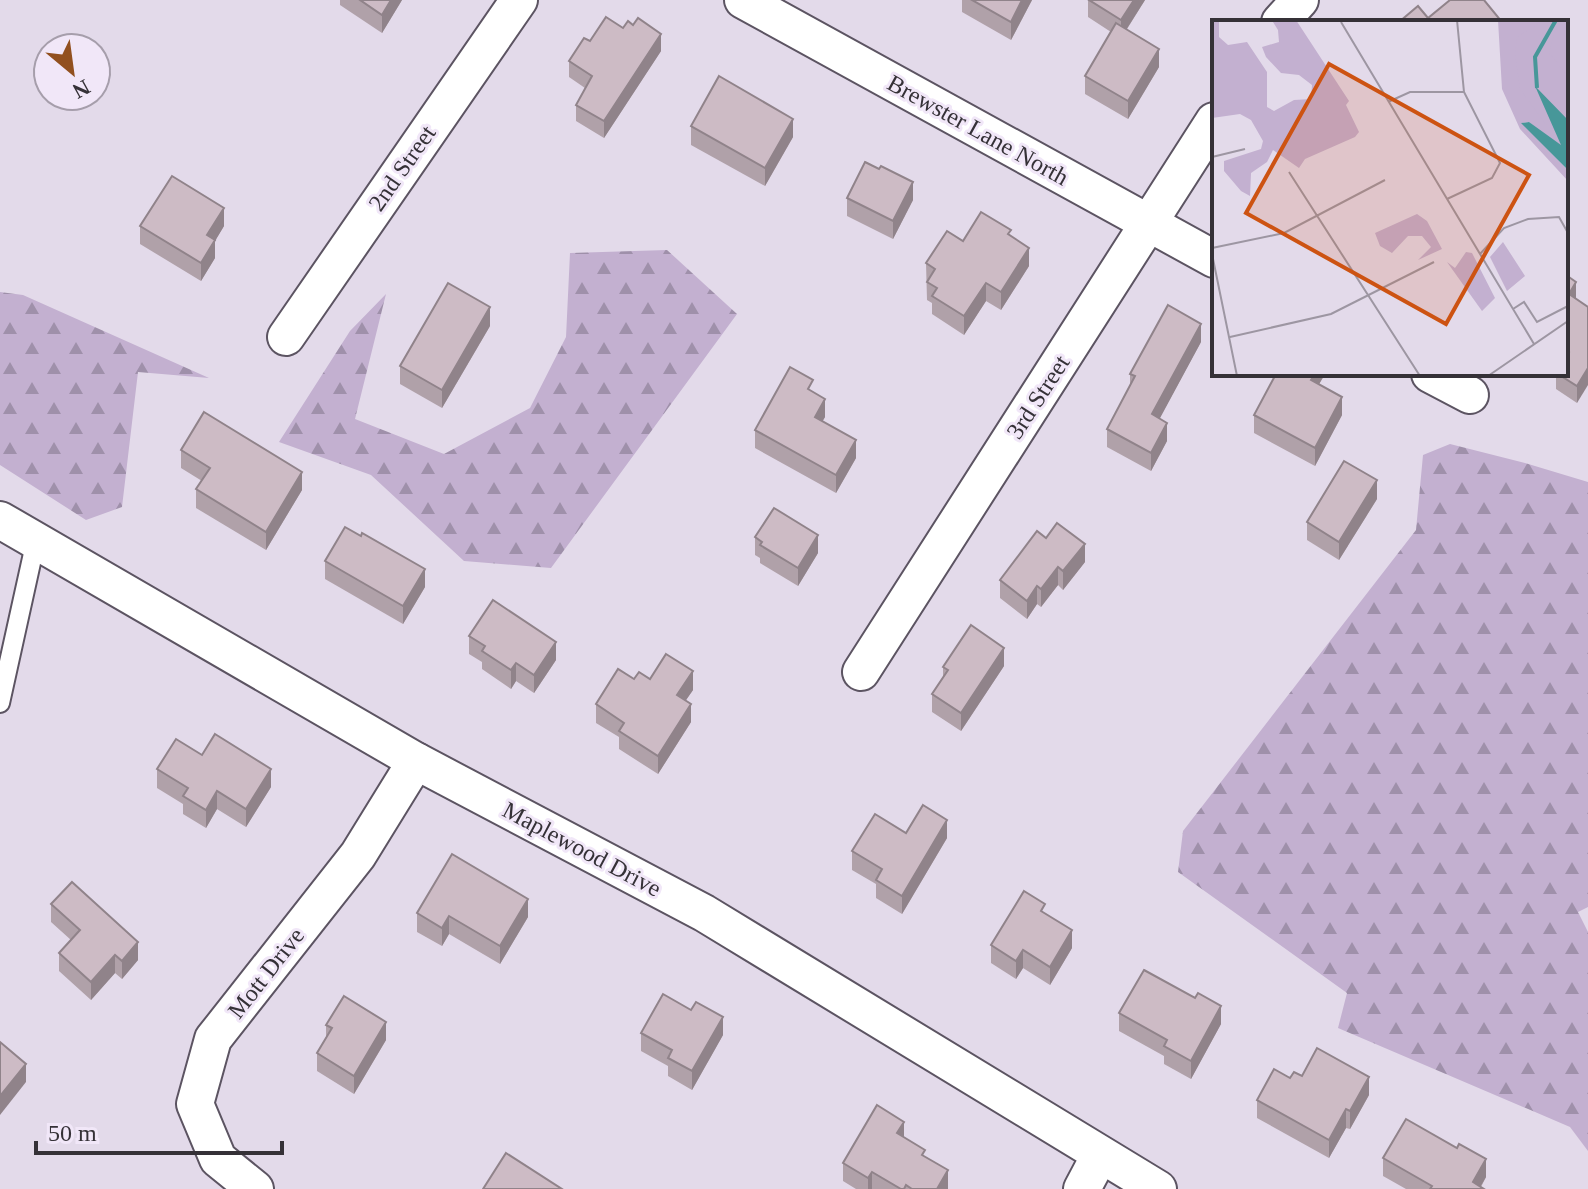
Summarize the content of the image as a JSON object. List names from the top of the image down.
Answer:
{
  "streets": {
    "street": [
      "Brewster Lane North",
      "2nd Street",
      "3rd Street",
      "Maplewood Drive",
      "Mott Drive"
    ]
  },
  "crossings": [
    ["Brewster Lane North", "3rd Street"],
    ["Maplewood Drive", "Mott Drive"]
  ],
  "scale_bar": "50 m",
  "north": "bottom right"
}
